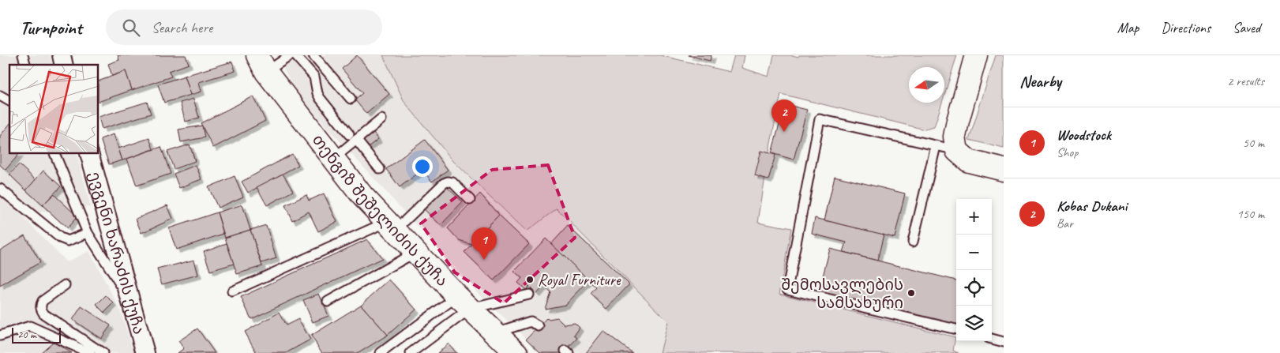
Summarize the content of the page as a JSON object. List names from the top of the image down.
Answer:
{
  "streets": {
    "main road": ["თენგიზ შეშელიძის ქუჩა"],
    "street": ["ევგენი ხარაძის ქუჩა"]
  },
  "places": ["Royal Furniture", "შემოსავლების სამსახური"],
  "scale_bar": "20 m",
  "north": "left",
  "page": {
    "header": "Turnpoint",
    "search": "Search here",
    "nav": ["Map", "Directions", "Saved"],
    "heading": ["Nearby", "2 results"],
    "pins": ["2", "1"],
    "list": [
      {
        "mark": "1",
        "name": "Woodstock",
        "note": "Shop",
        "value": "50 m"
      },
      {
        "mark": "2",
        "name": "Kobas Dukani",
        "note": "Bar",
        "value": "150 m"
      }
    ],
    "map_buttons": ["+", "−"],
    "scale": "20 m"
  }
}
